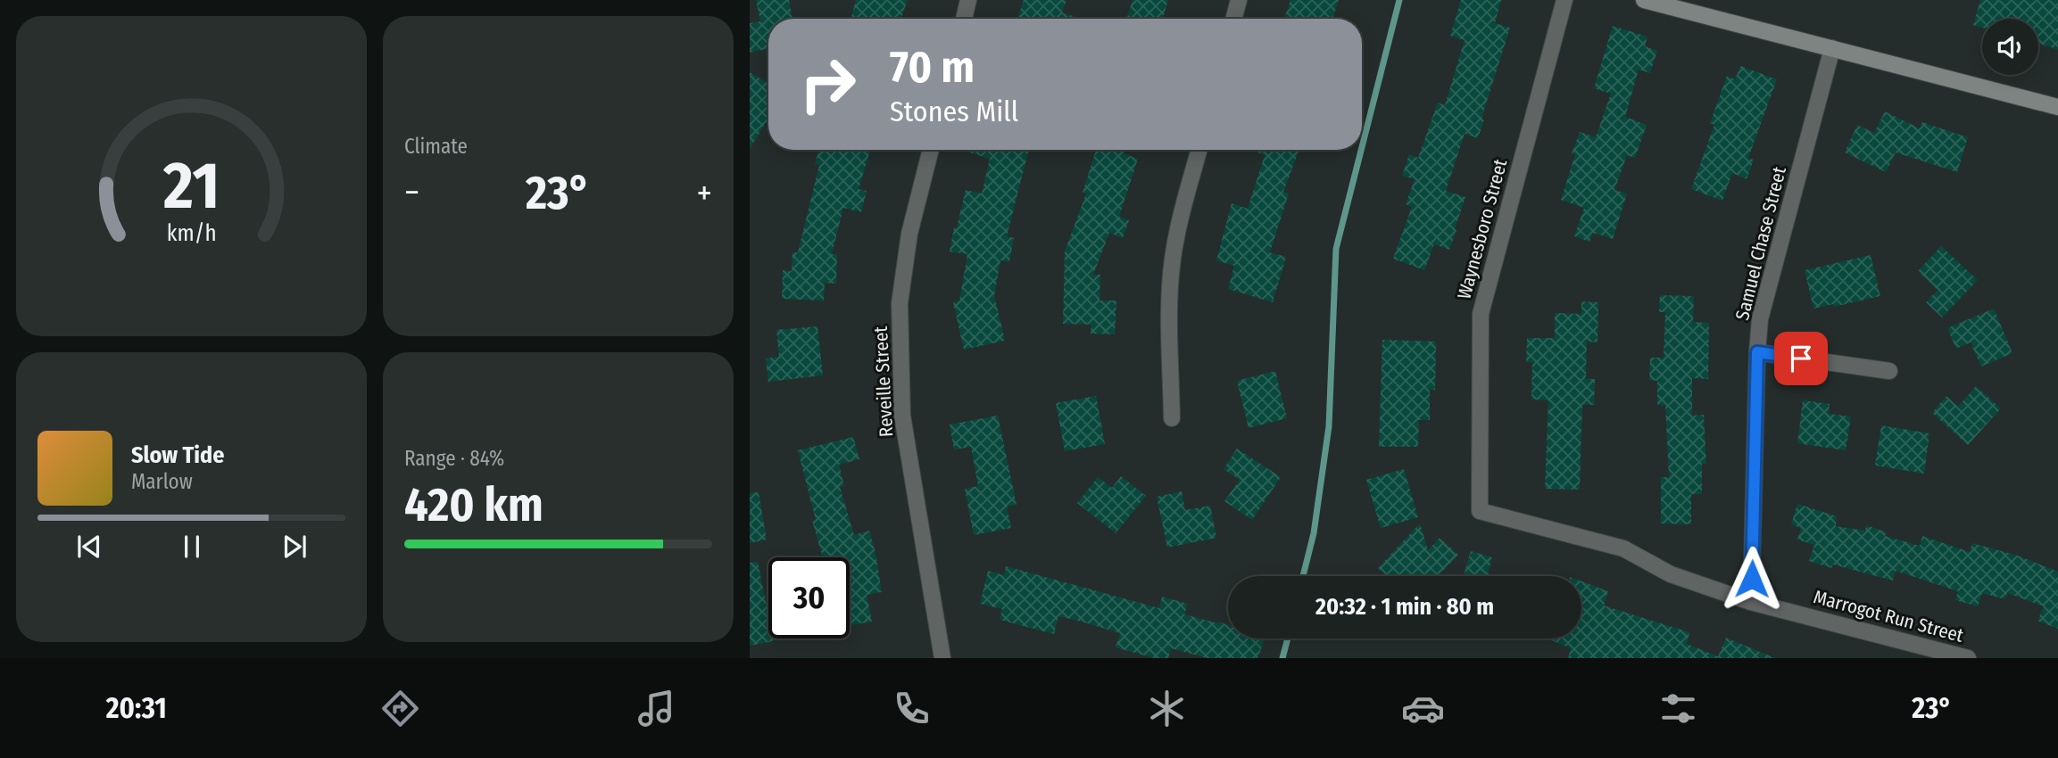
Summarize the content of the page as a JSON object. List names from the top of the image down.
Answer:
{
  "streets": {
    "street": [
      "Waynesboro Street",
      "Samuel Chase Street",
      "Reveille Street",
      "Marrogot Run Street"
    ]
  },
  "crossings": [
    ["Waynesboro Street", "Marrogot Run Street"],
    ["Samuel Chase Street", "Marrogot Run Street"]
  ],
  "page": {
    "tile": [
      "Climate",
      ["Range · 84%", "420 km"]
    ],
    "turn": ["70 m", "Stones Mill"],
    "heat": ["−", "23°", "+"],
    "song": ["Slow Tide", "Marlow"],
    "limit": "30",
    "trip": "20:32 · 1 min · 80 m",
    "tabs": ["20:31", "23°"],
    "gauge": ["21", "km/h"]
  }
}
